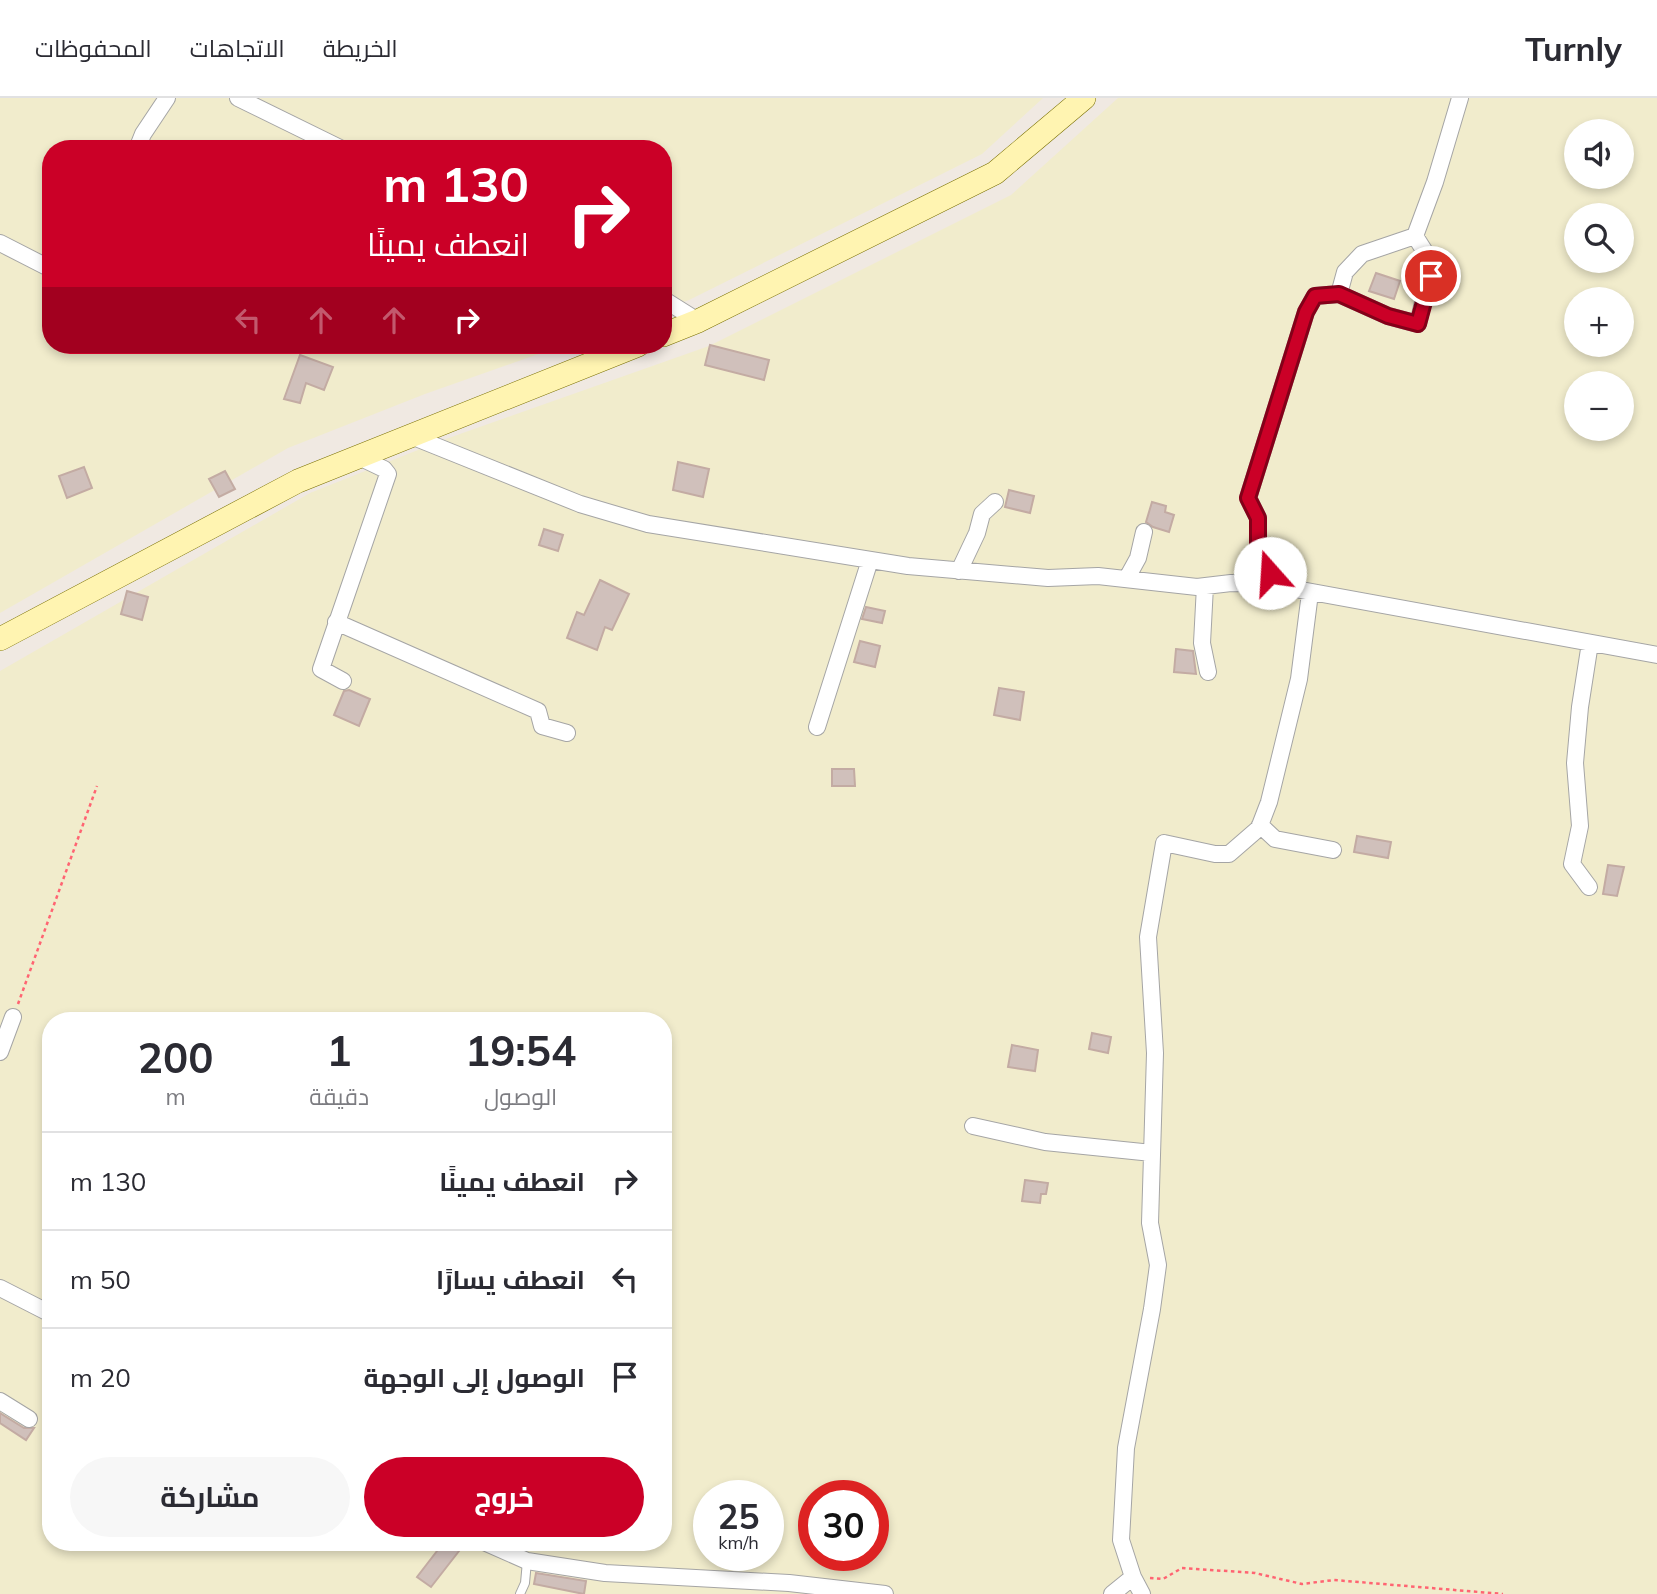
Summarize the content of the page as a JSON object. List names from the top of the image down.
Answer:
{
  "page": {
    "header": "Turnly",
    "nav": ["الخريطة", "الاتجاهات", "المحفوظات"],
    "map_buttons": ["+", "−"],
    "turn": ["130 m", "انعطف يمينًا"],
    "eta": [
      "19:54",
      "الوصول",
      "1",
      "دقيقة",
      "200",
      "m"
    ],
    "list": [
      {
        "name": "انعطف يمينًا",
        "value": "130 m"
      },
      {
        "name": "انعطف يسارًا",
        "value": "50 m"
      },
      {
        "name": "الوصول إلى الوجهة",
        "value": "20 m"
      }
    ],
    "buttons": ["خروج", "مشاركة"],
    "speed": "25 km/h",
    "limit": "30"
  }
}
